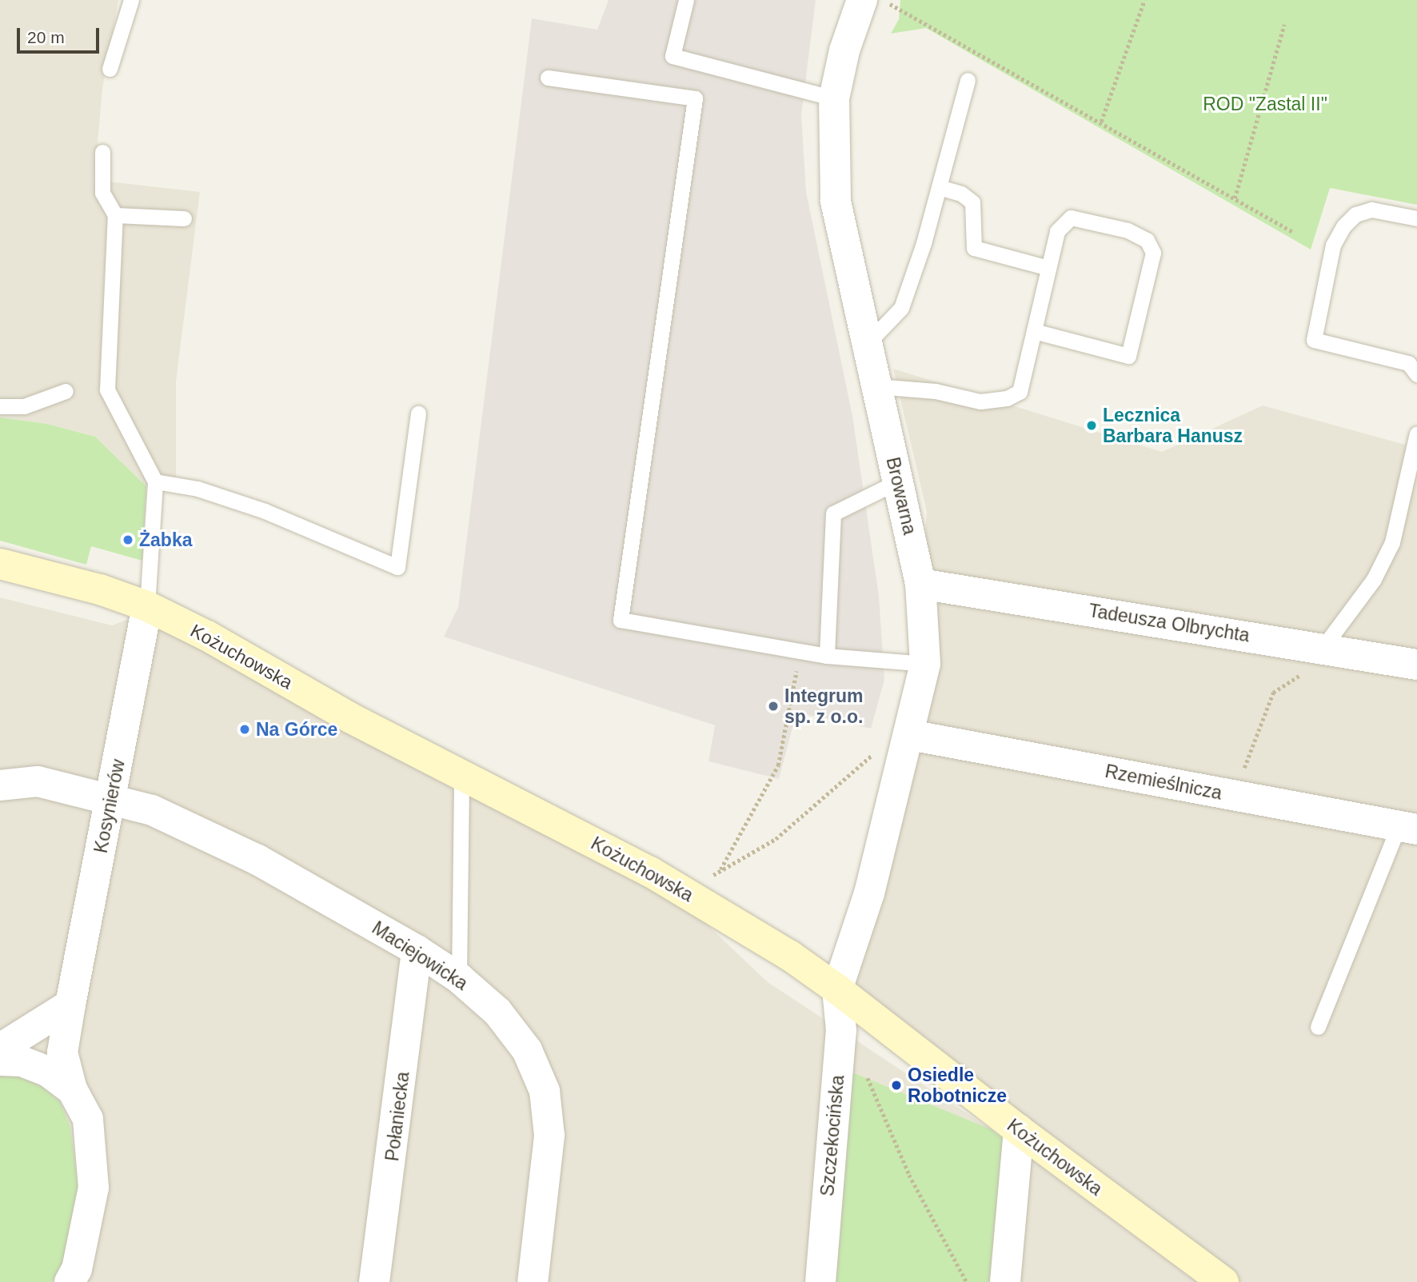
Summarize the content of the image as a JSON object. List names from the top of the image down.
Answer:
{
  "streets": {
    "main road": ["Kożuchowska"],
    "street": [
      "Browarna",
      "Tadeusza Olbrychta",
      "Rzemieślnicza",
      "Kosynierów",
      "Maciejowicka",
      "Połaniecka",
      "Szczekocińska"
    ]
  },
  "crossings": [
    ["Browarna", "Tadeusza Olbrychta"],
    ["Browarna", "Kożuchowska"],
    ["Browarna", "Rzemieślnicza"],
    ["Browarna", "Szczekocińska"],
    ["Kożuchowska", "Kosynierów"],
    ["Kożuchowska", "Szczekocińska"],
    ["Kosynierów", "Maciejowicka"],
    ["Maciejowicka", "Połaniecka"]
  ],
  "parks": ["ROD \"Zastal II\""],
  "places": [
    "Lecznica Barbara Hanusz",
    "Żabka",
    "Integrum sp. z o.o.",
    "Na Górce",
    "Osiedle Robotnicze"
  ],
  "scale_bar": "20 m"
}
